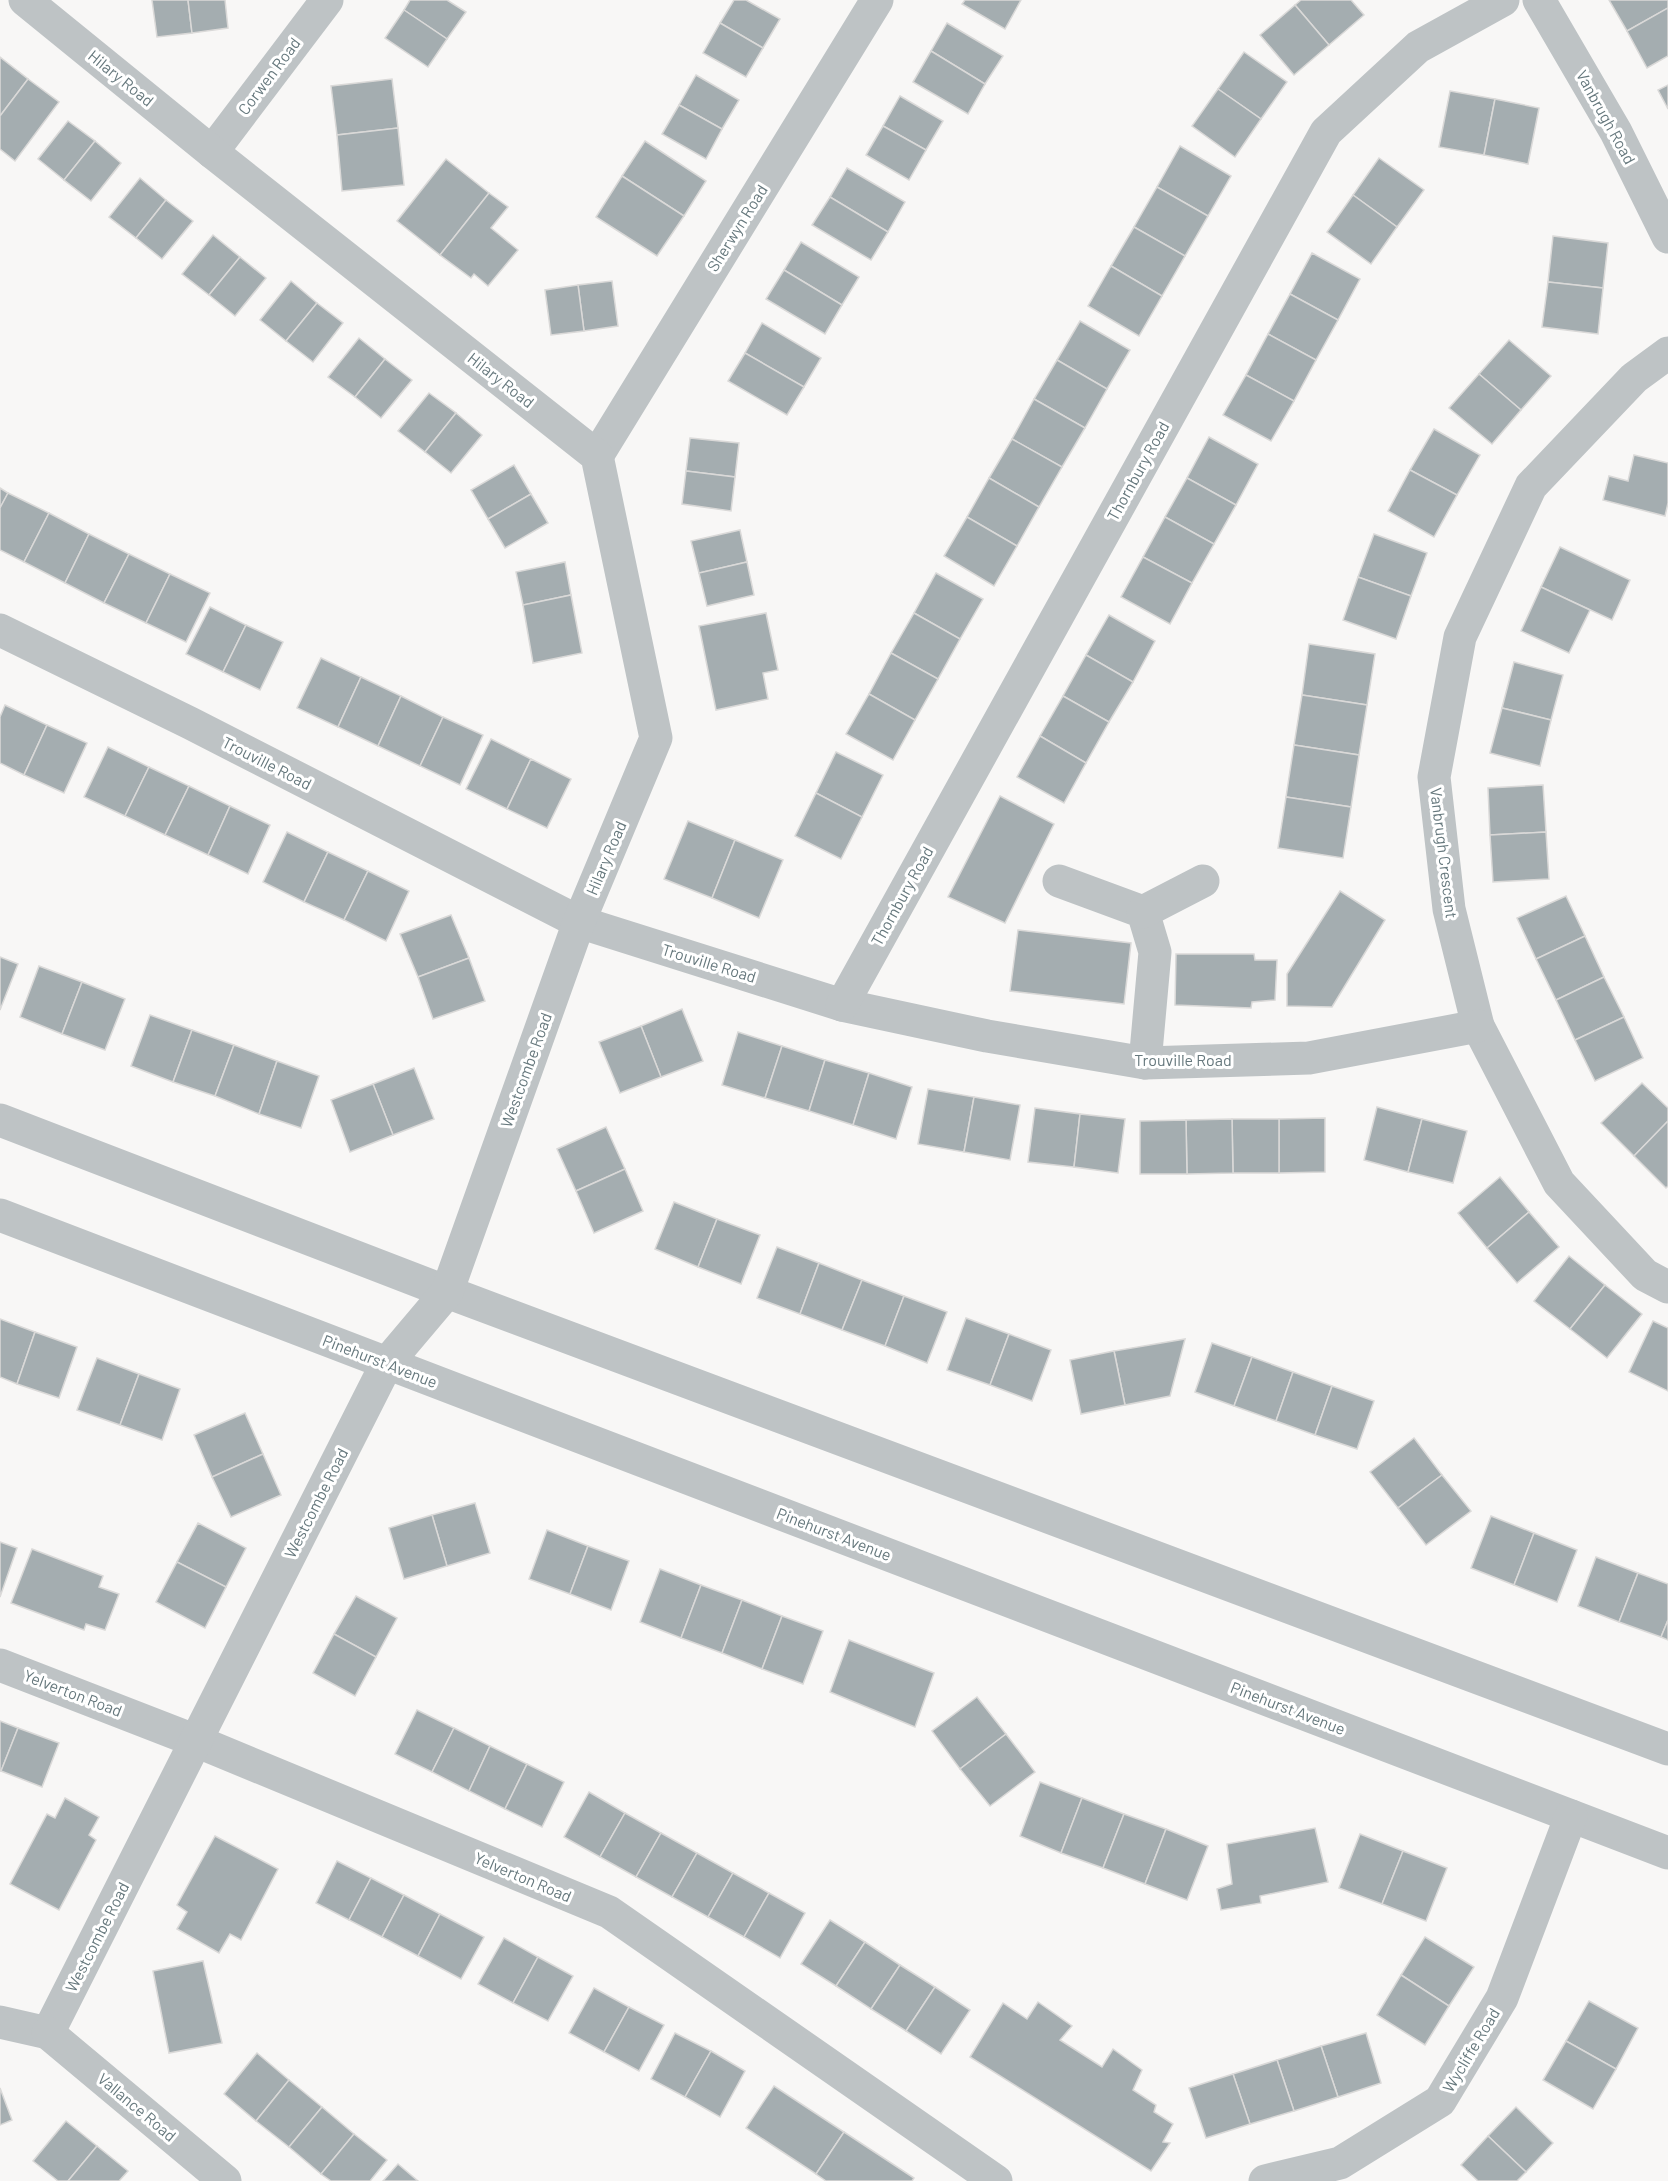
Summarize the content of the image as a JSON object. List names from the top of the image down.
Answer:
{
  "streets": {
    "street": [
      "Corwen Road",
      "Hilary Road",
      "Vanbrugh Road",
      "Sherwyn Road",
      "Thornbury Road",
      "Trouville Road",
      "Vanbrugh Crescent",
      "Westcombe Road",
      "Pinehurst Avenue",
      "Yelverton Road",
      "Wycliffe Road",
      "Vallance Road"
    ]
  },
  "crossings": [
    ["Corwen Road", "Hilary Road"],
    ["Hilary Road", "Sherwyn Road"],
    ["Hilary Road", "Trouville Road"],
    ["Hilary Road", "Westcombe Road"],
    ["Thornbury Road", "Trouville Road"],
    ["Trouville Road", "Vanbrugh Crescent"],
    ["Trouville Road", "Westcombe Road"],
    ["Westcombe Road", "Pinehurst Avenue"],
    ["Westcombe Road", "Yelverton Road"],
    ["Westcombe Road", "Vallance Road"],
    ["Pinehurst Avenue", "Wycliffe Road"]
  ]
}
